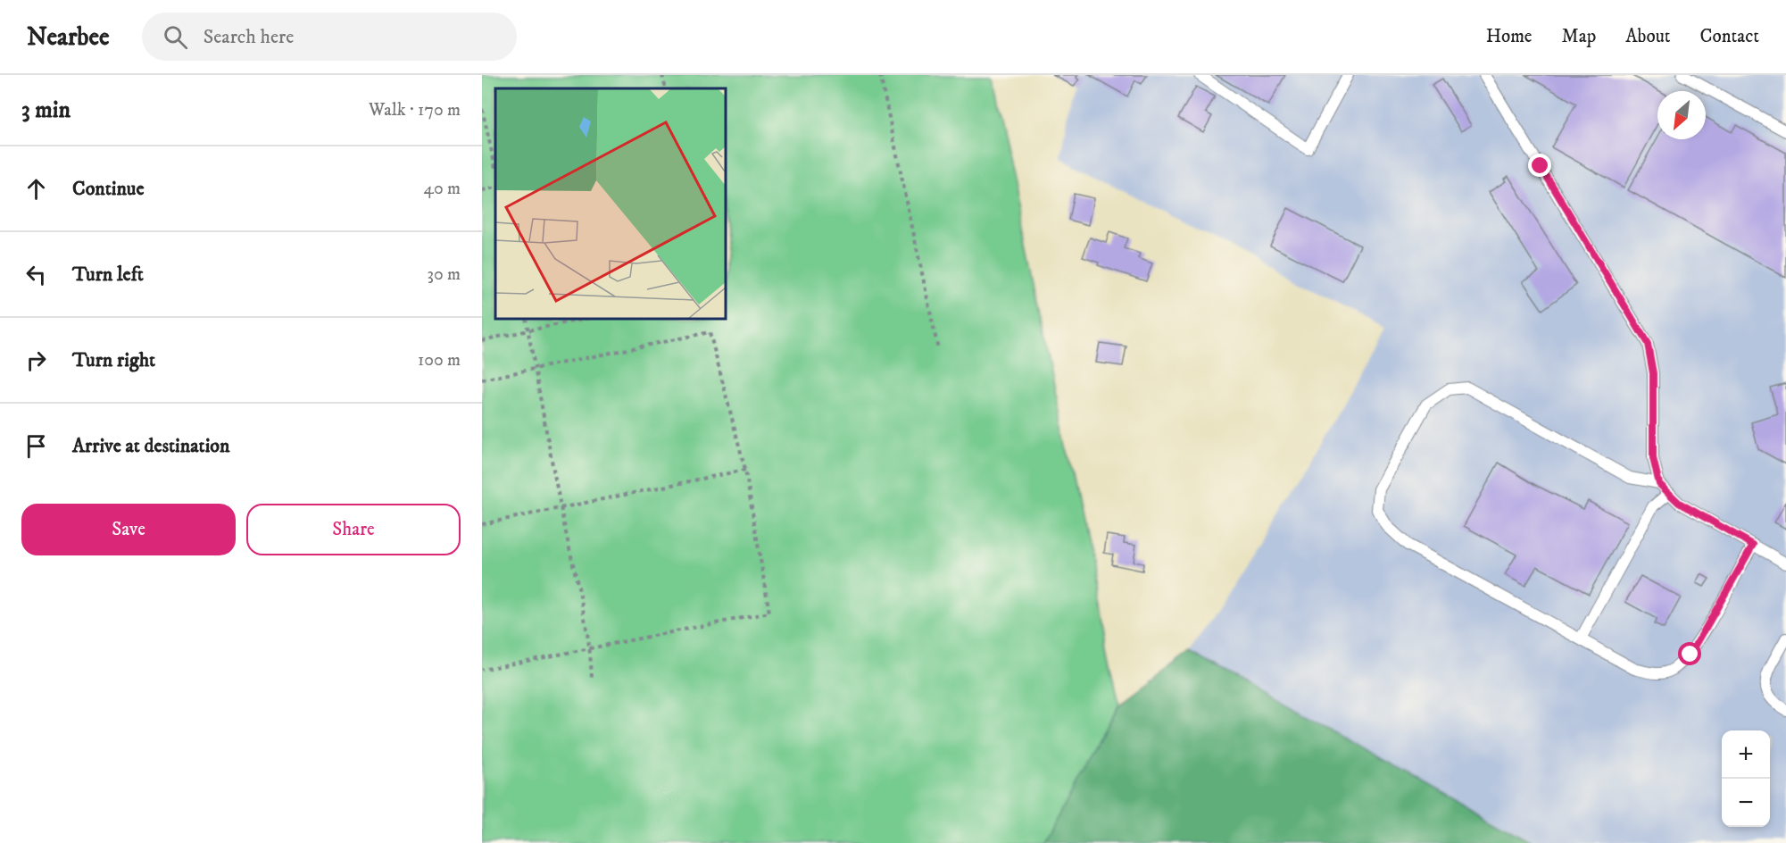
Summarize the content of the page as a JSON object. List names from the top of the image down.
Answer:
{
  "north": "bottom left",
  "page": {
    "header": "Nearbee",
    "search": "Search here",
    "nav": [
      "Home",
      "Map",
      "About",
      "Contact"
    ],
    "heading": ["3 min", "Walk · 170 m"],
    "list": [
      ["Continue", "40 m"],
      ["Turn left", "30 m"],
      ["Turn right", "100 m"],
      "Arrive at destination"
    ],
    "buttons": ["Save", "Share"],
    "map_buttons": ["+", "−"]
  }
}
